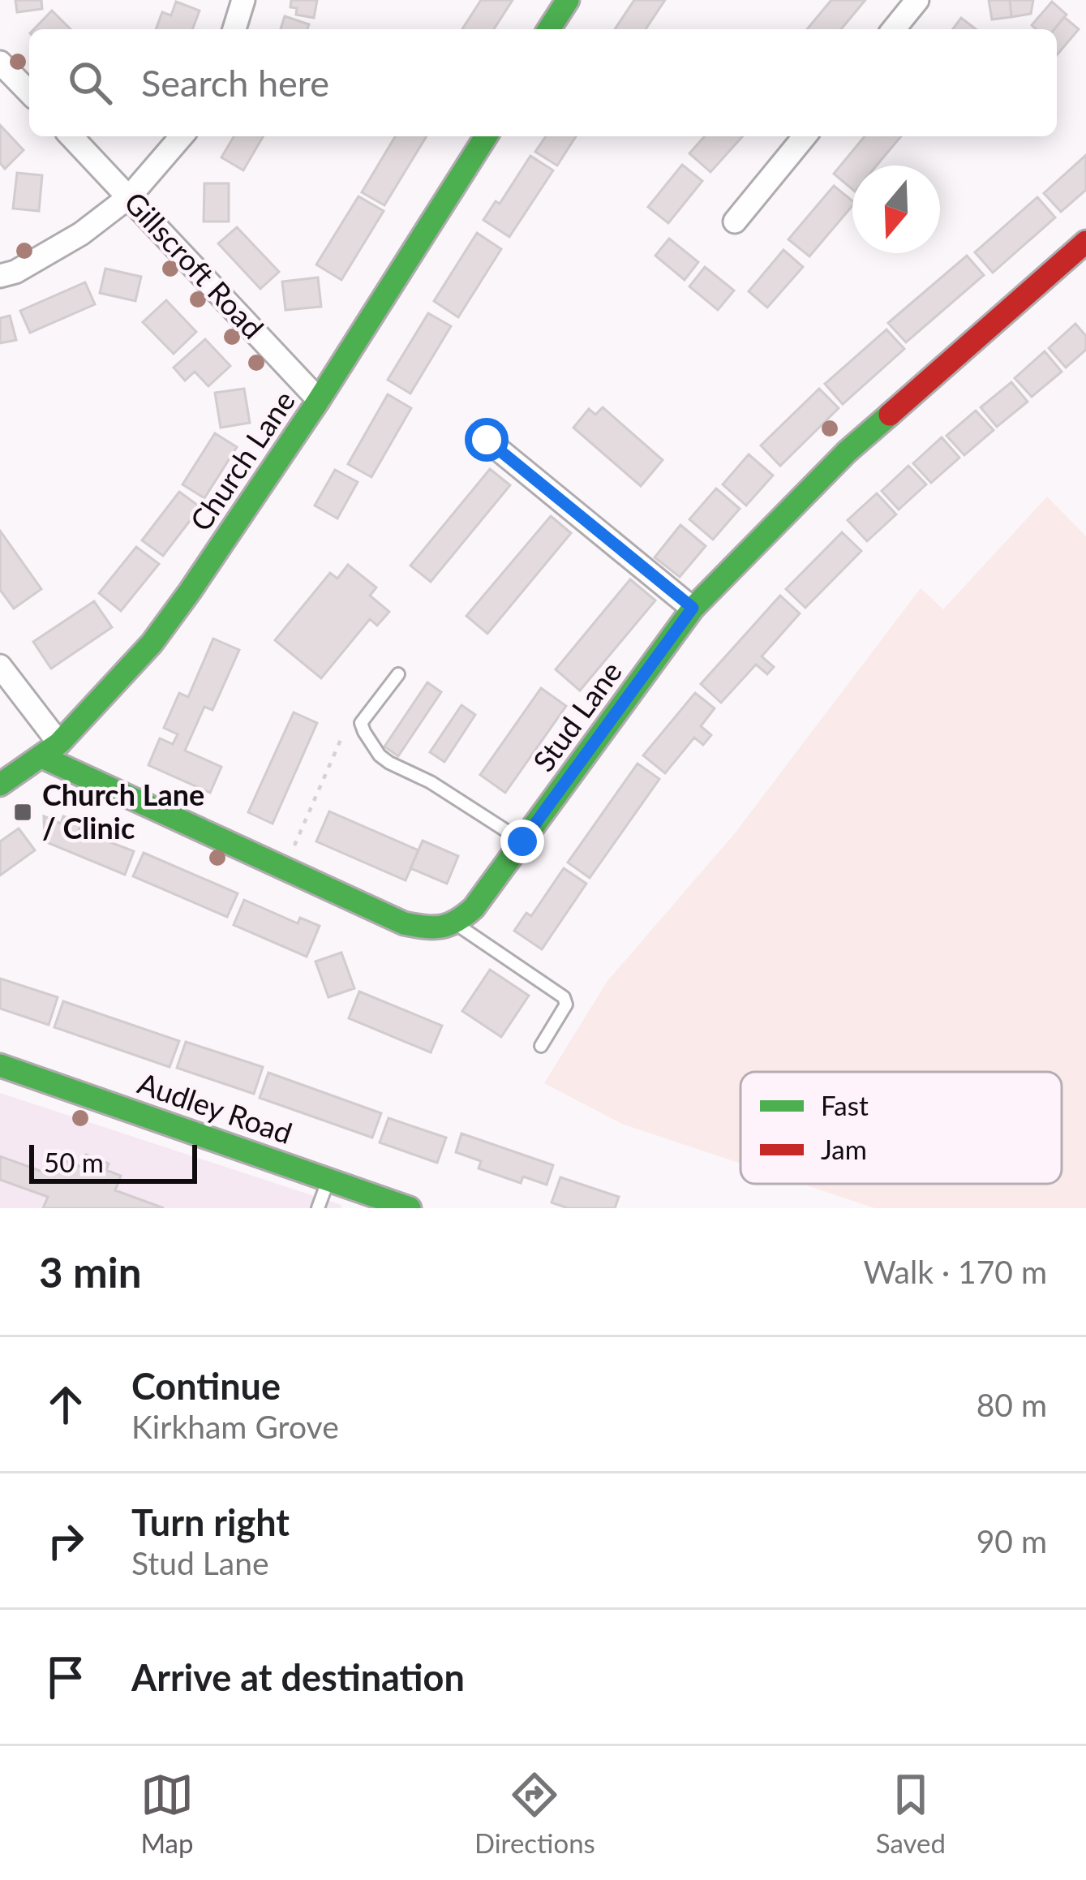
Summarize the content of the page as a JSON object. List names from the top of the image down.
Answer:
{
  "streets": {
    "street": [
      "Gillscroft Road",
      "Church Lane",
      "Stud Lane",
      "Audley Road"
    ]
  },
  "crossings": [
    ["Gillscroft Road", "Church Lane"]
  ],
  "places": {
    "transit": ["Church Lane / Clinic"]
  },
  "legend": ["Fast", "Jam"],
  "scale_bar": "50 m",
  "north": "bottom",
  "page": {
    "search": "Search here",
    "scale": "50 m",
    "heading": ["3 min", "Walk · 170 m"],
    "list": [
      ["Continue", "Kirkham Grove", "80 m"],
      ["Turn right", "Stud Lane", "90 m"],
      "Arrive at destination"
    ],
    "nav": ["Map", "Directions", "Saved"]
  }
}
